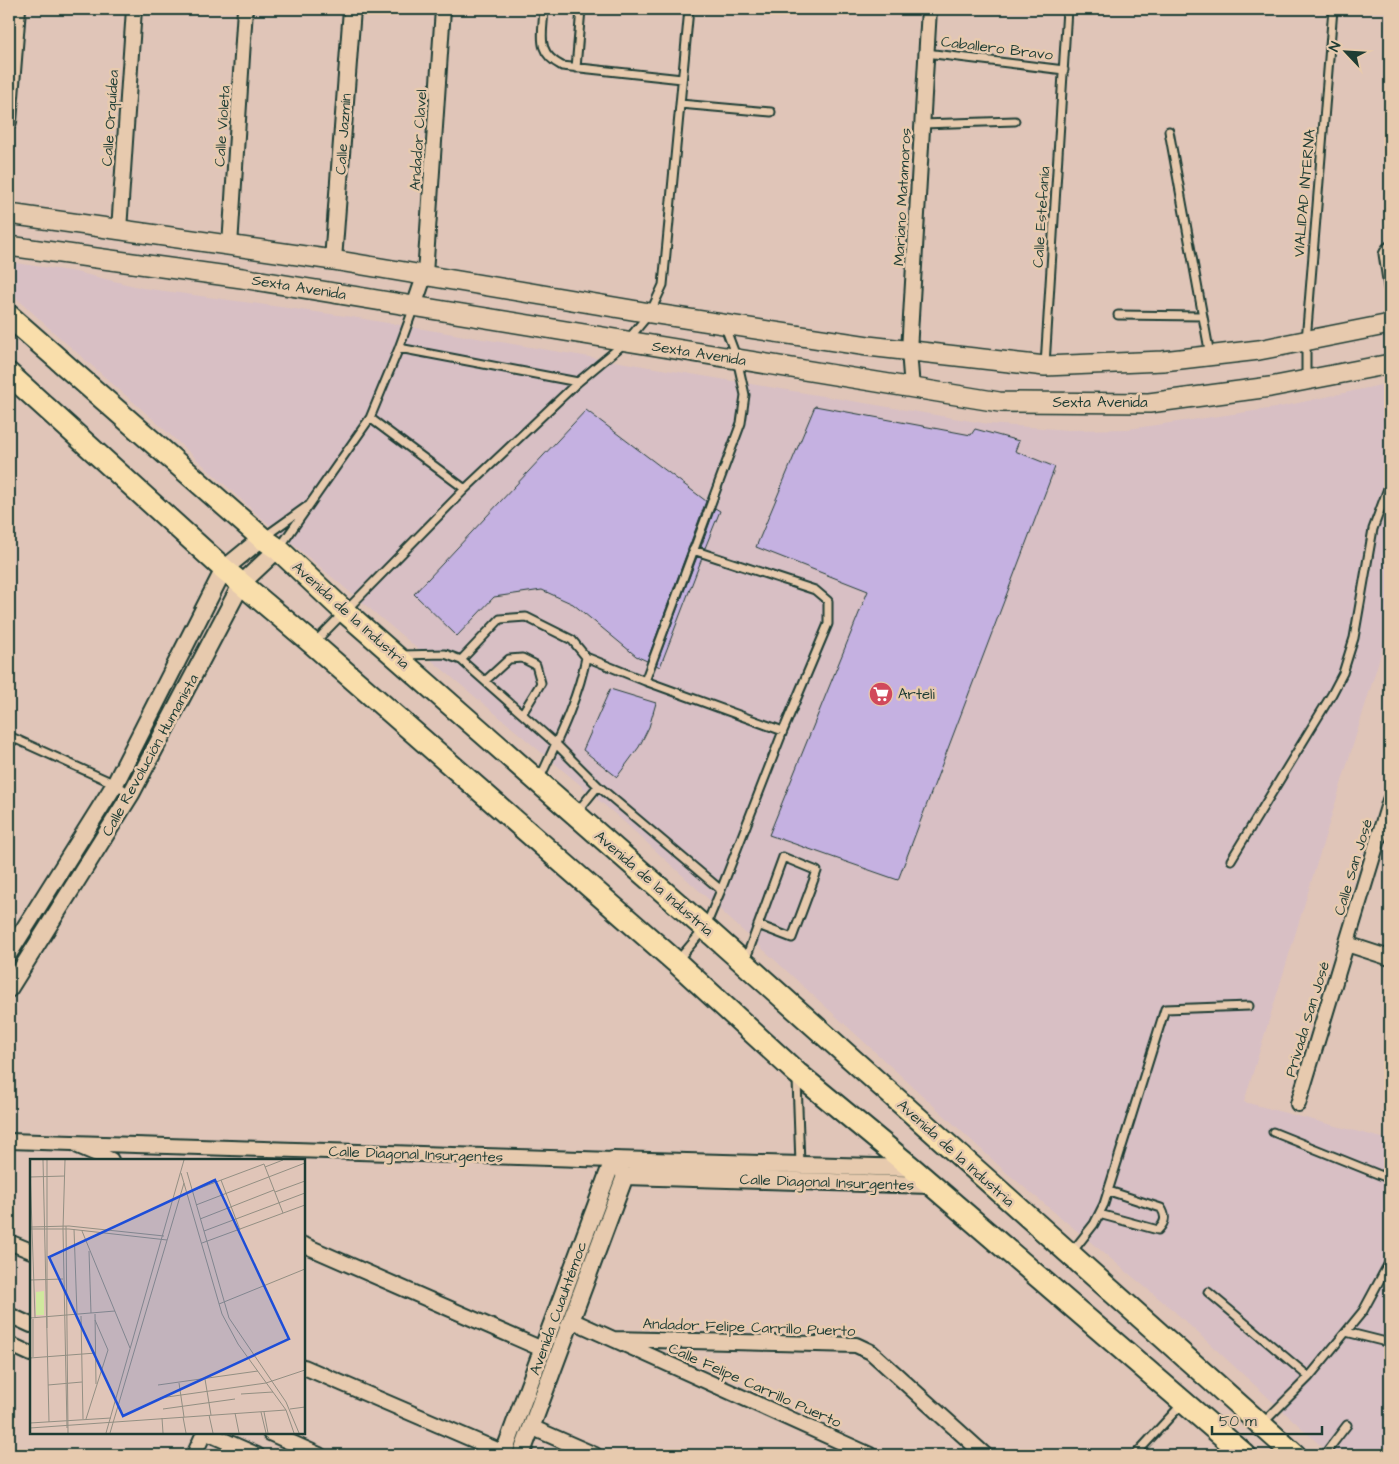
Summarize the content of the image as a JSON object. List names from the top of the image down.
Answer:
{
  "streets": {
    "main road": ["Sexta Avenida", "Avenida de la Industria"],
    "street": [
      "Calle Orquídea",
      "Calle Violeta",
      "Calle Jazmín",
      "Andador Clavel",
      "Mariano Matamoros",
      "Calle Revolución Humanista",
      "Calle San José",
      "Privada San José",
      "Calle Diagonal Insurgentes",
      "Avenida Cuauhtémoc",
      "Andador Felipe Carrillo Puerto",
      "Calle Felipe Carrillo Puerto"
    ],
    "lane": ["Caballero Bravo", "VIALIDAD INTERNA", "Calle Estefanía"]
  },
  "crossings": [
    ["Caballero Bravo", "Mariano Matamoros"],
    ["Caballero Bravo", "Calle Estefanía"],
    ["Calle Orquídea", "Sexta Avenida"],
    ["Calle Violeta", "Sexta Avenida"],
    ["Calle Jazmín", "Sexta Avenida"],
    ["Andador Clavel", "Sexta Avenida"],
    ["VIALIDAD INTERNA", "Sexta Avenida"],
    ["Mariano Matamoros", "Sexta Avenida"],
    ["Calle Estefanía", "Sexta Avenida"],
    ["Avenida de la Industria", "Calle Revolución Humanista"],
    ["Calle San José", "Privada San José"],
    ["Calle Diagonal Insurgentes", "Avenida Cuauhtémoc"],
    ["Avenida Cuauhtémoc", "Calle Felipe Carrillo Puerto"],
    ["Andador Felipe Carrillo Puerto", "Calle Felipe Carrillo Puerto"]
  ],
  "places": {
    "supermarket": ["Arteli"]
  },
  "scale_bar": "50 m",
  "north": "top left"
}
